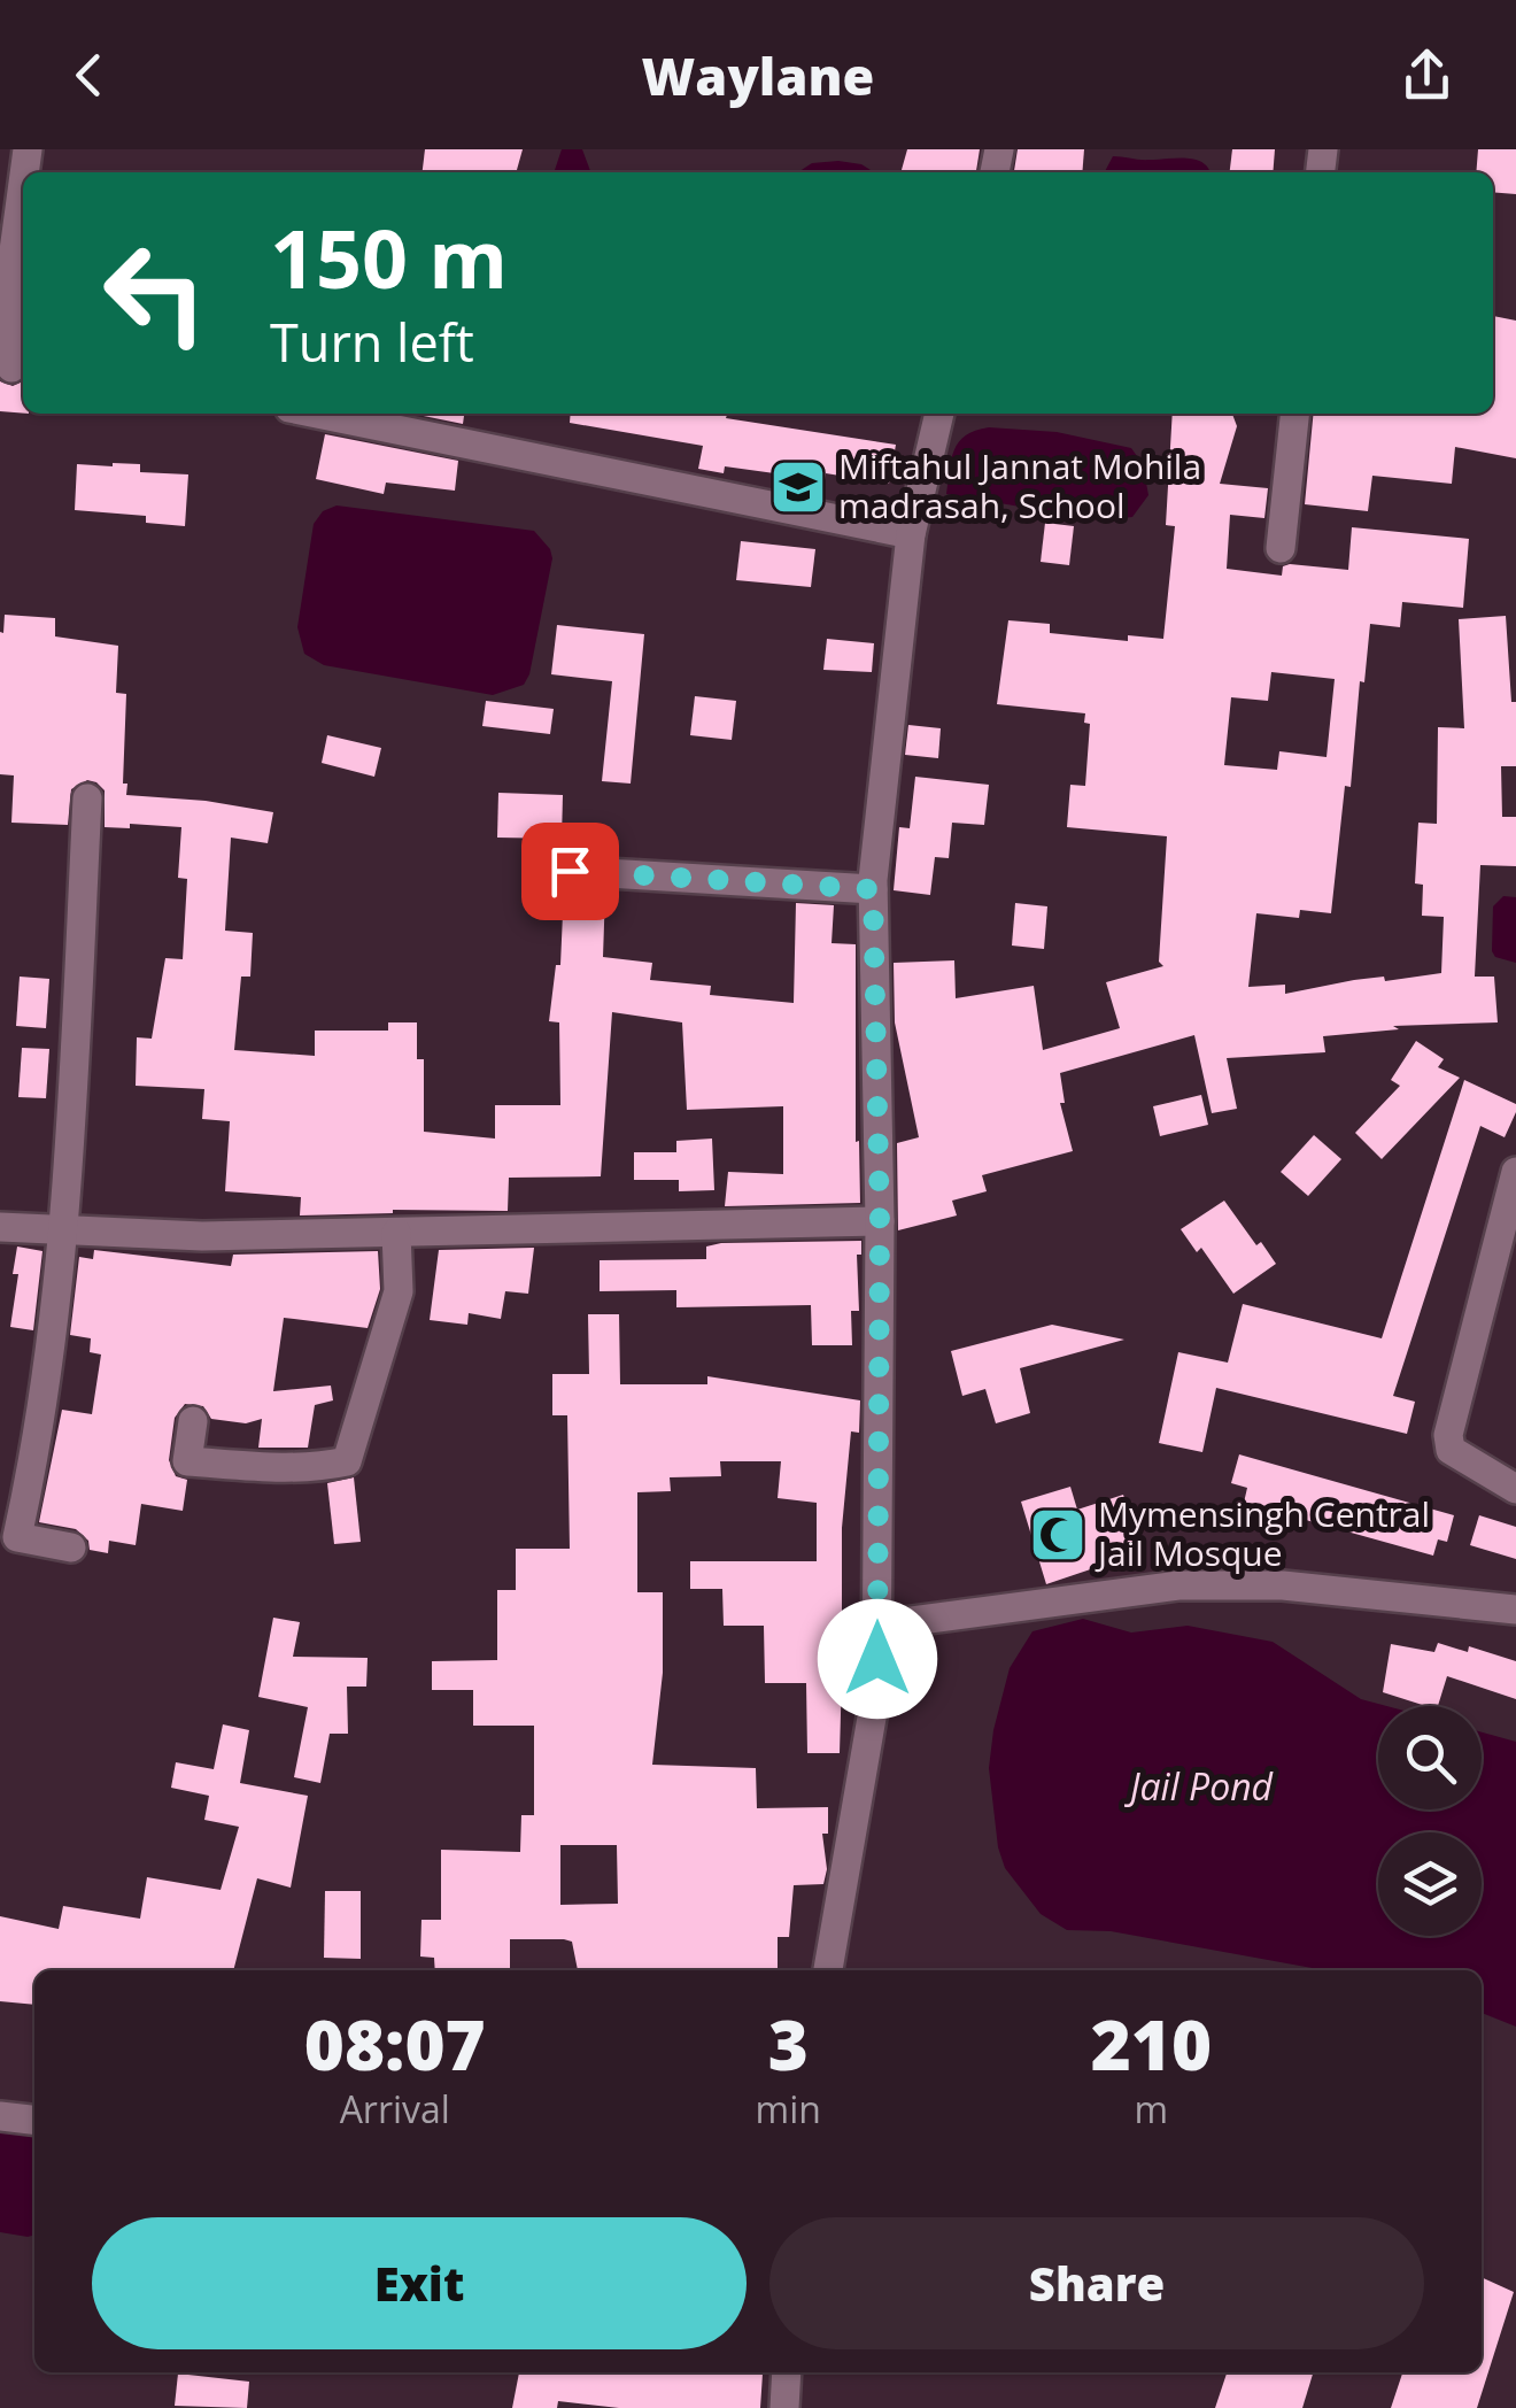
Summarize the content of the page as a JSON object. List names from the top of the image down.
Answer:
{
  "water": ["Jail Pond"],
  "places": {
    "school or university": ["Miftahul Jannat Mohila madrasah, School"],
    "mosque": ["Mymensingh Central Jail Mosque"]
  },
  "page": {
    "header": "Waylane",
    "turn": ["150 m", "Turn left"],
    "eta": [
      "08:07",
      "Arrival",
      "3",
      "min",
      "210",
      "m"
    ],
    "buttons": ["Exit", "Share"]
  }
}
